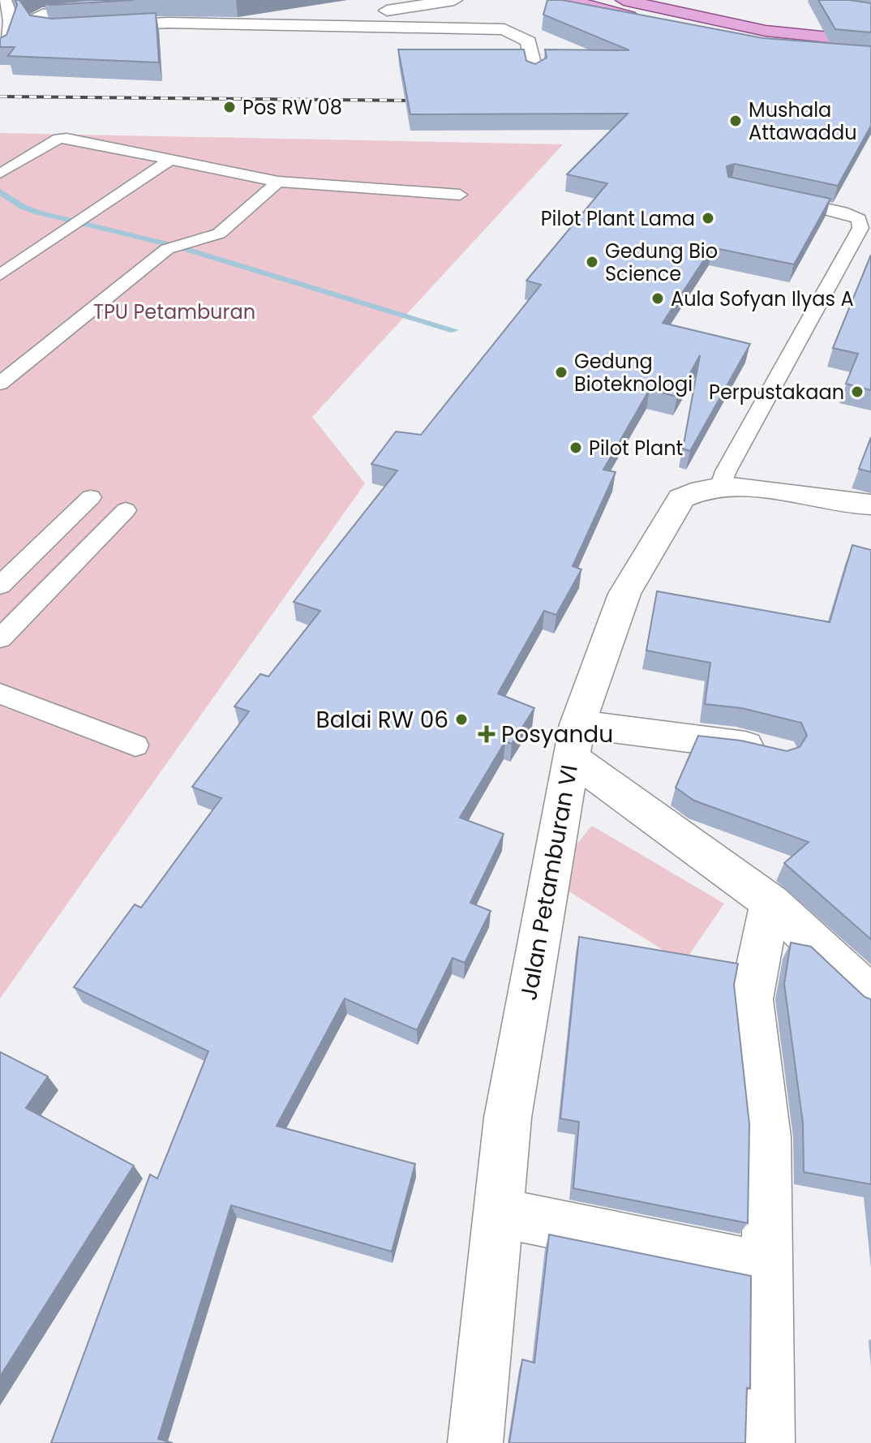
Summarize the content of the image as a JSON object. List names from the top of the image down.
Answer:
{
  "streets": {
    "street": ["Jalan Petamburan VI"]
  },
  "parks": ["TPU Petamburan"],
  "places": {
    "other": [
      "Pos RW 08",
      "Mushala Attawaddu",
      "Pilot Plant Lama",
      "Gedung Bio Science",
      "Aula Sofyan Ilyas A",
      "Gedung Bioteknologi",
      "Perpustakaan",
      "Pilot Plant",
      "Balai RW 06"
    ],
    "health": ["Posyandu"]
  }
}
